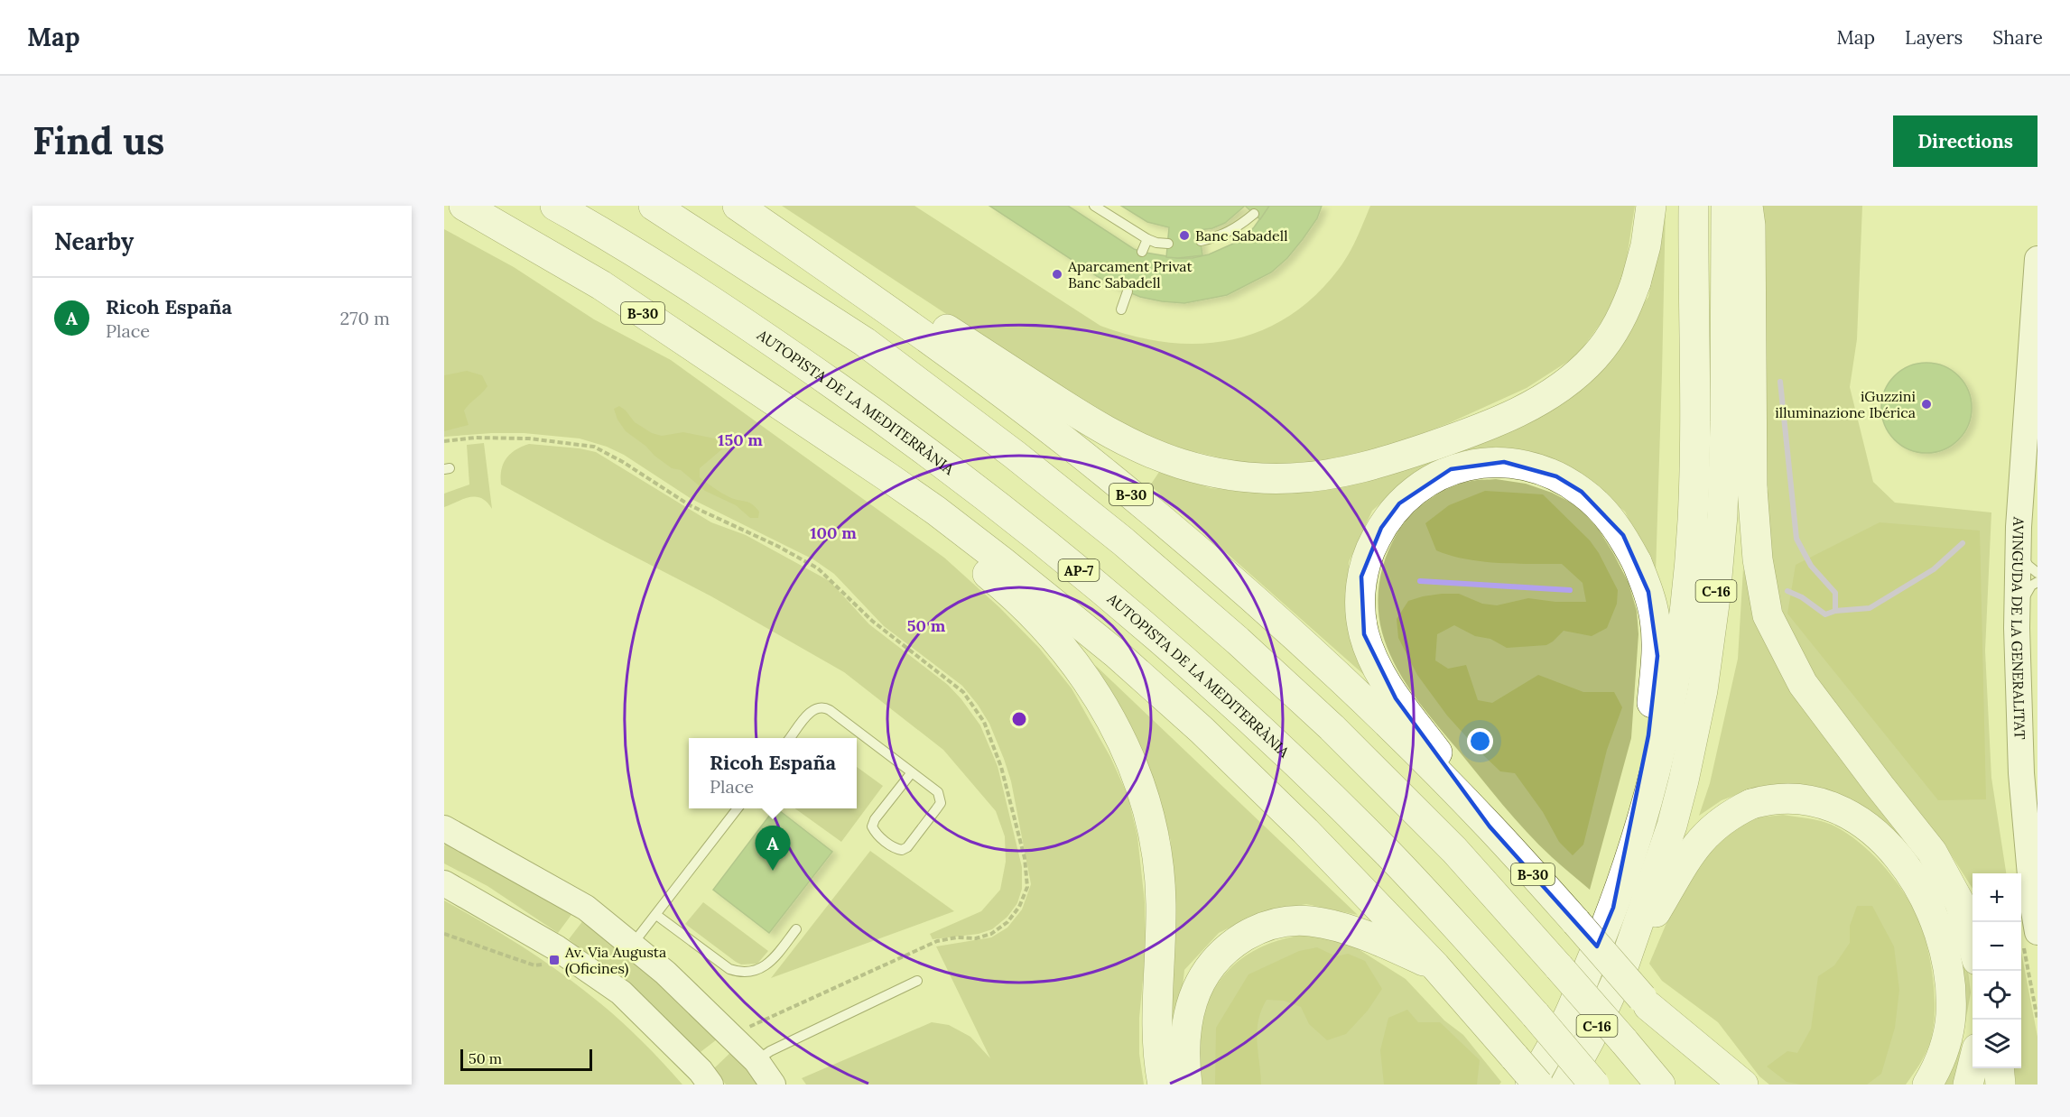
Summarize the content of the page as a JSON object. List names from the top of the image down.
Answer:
{
  "streets": {
    "highway": [
      "B-30",
      "AUTOPISTA DE LA MEDITERRÀNIA",
      "AP-7",
      "C-16"
    ],
    "street": ["AVINGUDA DE LA GENERALITAT"]
  },
  "places": {
    "other": ["Banc Sabadell", "Aparcament Privat Banc Sabadell", "iGuzzini illuminazione Ibérica"],
    "transit": ["Av. Via Augusta (Oficines)"]
  },
  "scale_bar": "50 m",
  "page": {
    "header": "Map",
    "nav": ["Map", "Layers", "Share"],
    "buttons": "Directions",
    "title": "Find us",
    "heading": "Nearby",
    "list": [
      {
        "mark": "A",
        "name": "Ricoh España",
        "note": "Place",
        "value": "270 m"
      }
    ],
    "popup": ["Ricoh España", "Place"],
    "pins": "A",
    "map_buttons": ["+", "−"],
    "scale": "50 m"
  },
  "rings": ["150 m", "100 m", "50 m"]
}
